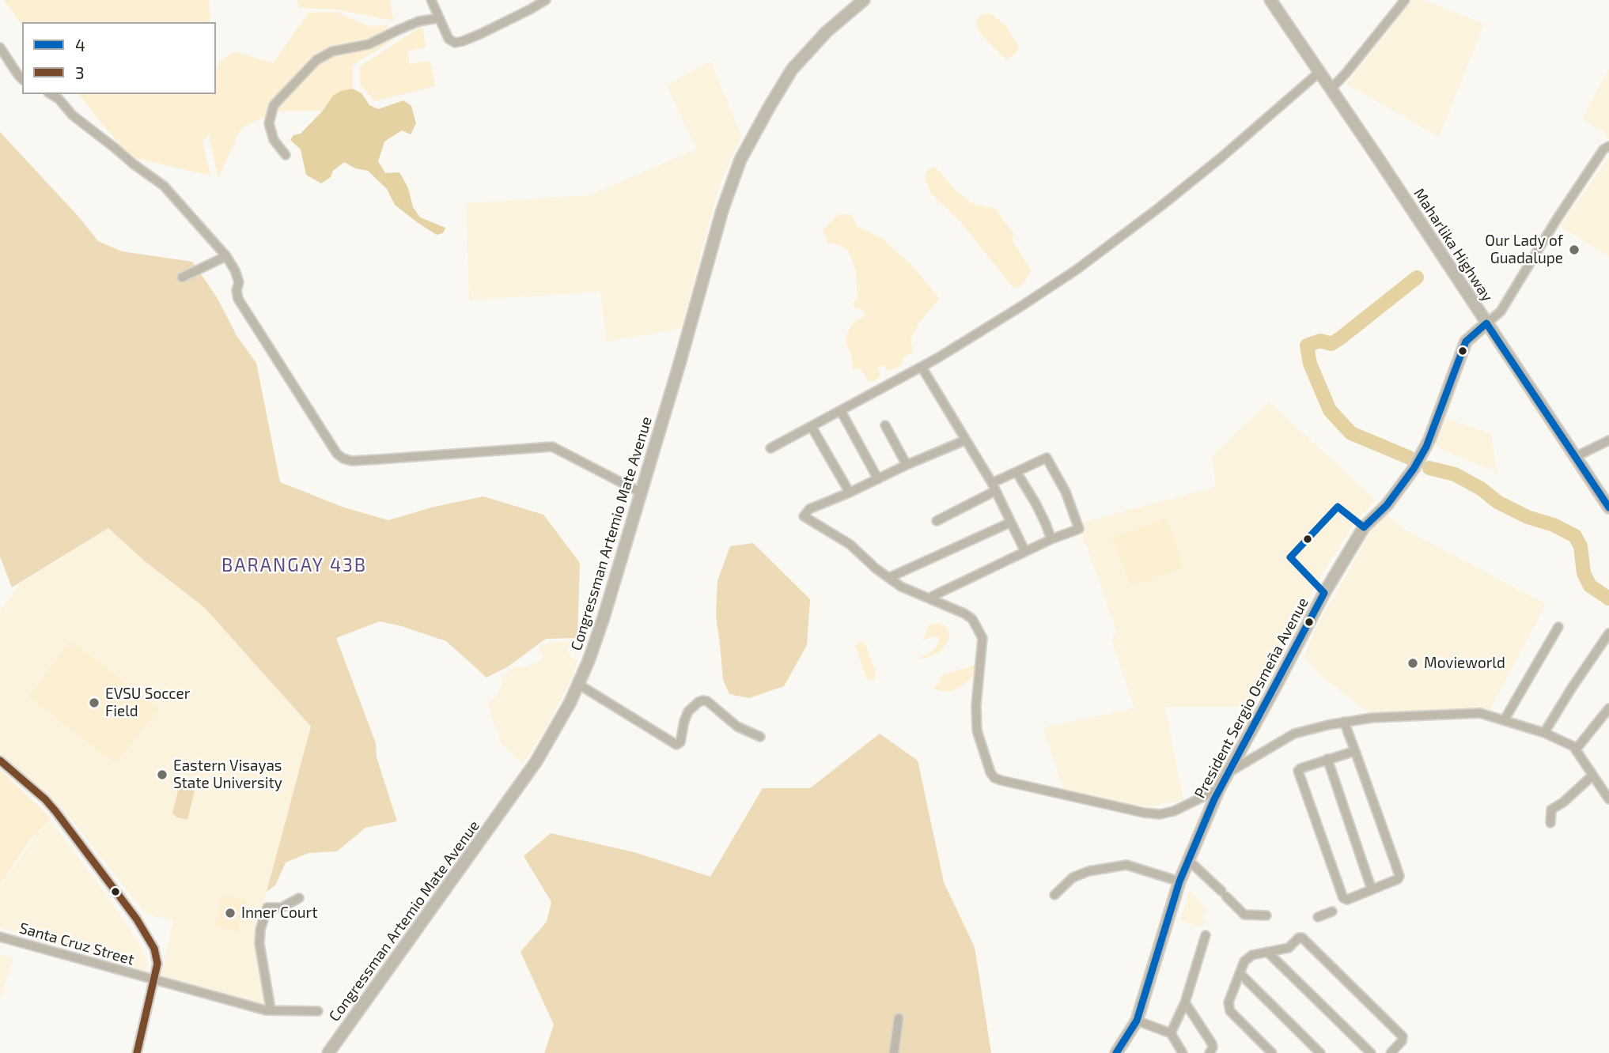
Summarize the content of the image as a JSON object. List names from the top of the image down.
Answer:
{
  "streets": {
    "main road": ["Maharlika Highway", "Congressman Artemio Mate Avenue", "President Sergio Osmeña Avenue"],
    "street": ["Santa Cruz Street"]
  },
  "crossings": [
    ["Maharlika Highway", "President Sergio Osmeña Avenue"]
  ],
  "districts": ["BARANGAY 43B"],
  "places": [
    "Our Lady of Guadalupe",
    "Movieworld",
    "EVSU Soccer Field",
    "Eastern Visayas State University",
    "Inner Court"
  ],
  "lines": ["transit line 4", "transit line 3"],
  "legend": ["4", "3"]
}
